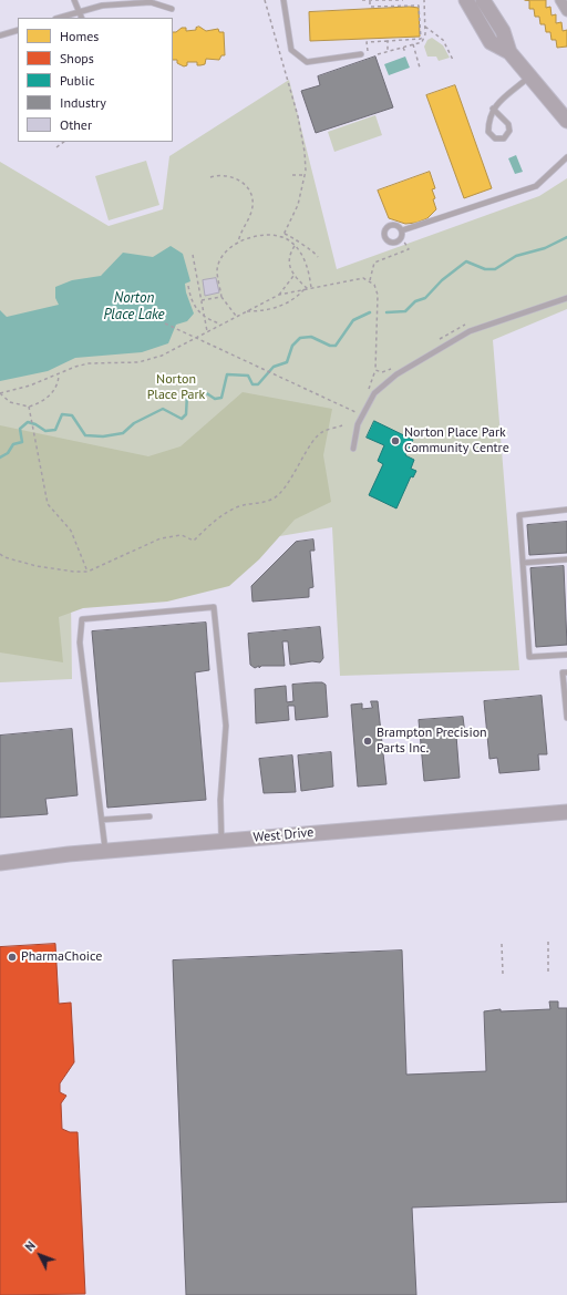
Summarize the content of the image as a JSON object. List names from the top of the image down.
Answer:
{
  "streets": {
    "street": ["West Drive"]
  },
  "water": ["Norton Place Lake"],
  "parks": ["Norton Place Park"],
  "places": ["Norton Place Park Community Centre", "Brampton Precision Parts Inc.", "PharmaChoice"],
  "legend": [
    "Homes",
    "Shops",
    "Public",
    "Industry",
    "Other"
  ],
  "north": "top left"
}
